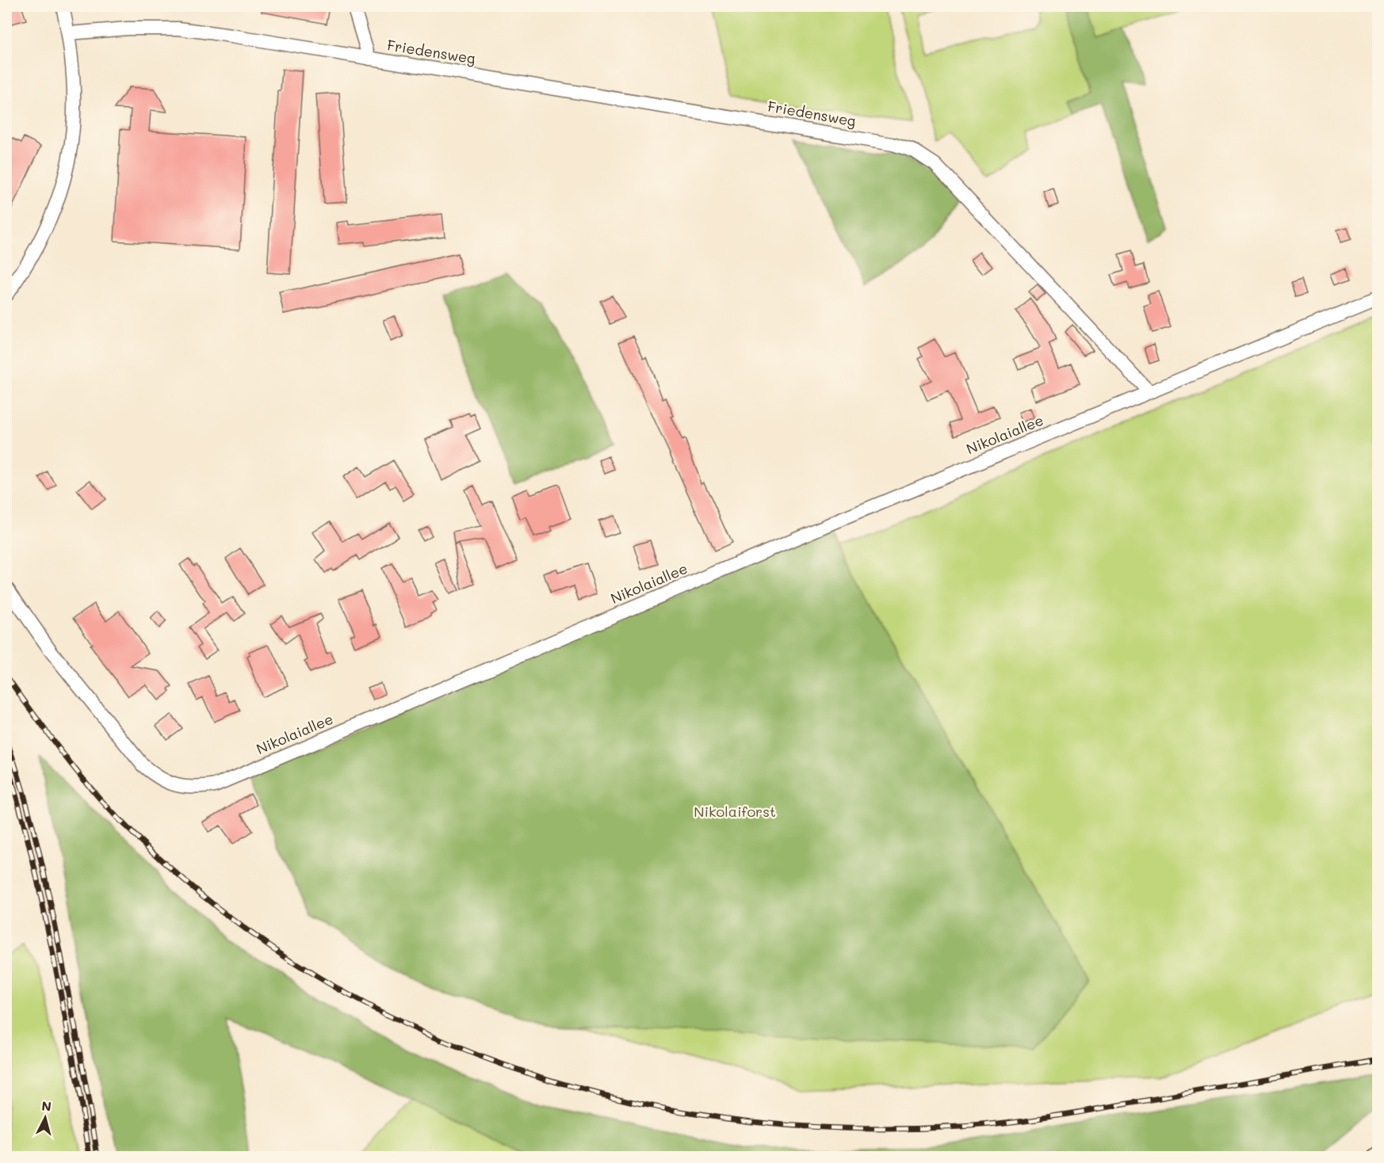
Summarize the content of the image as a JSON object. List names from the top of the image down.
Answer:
{
  "streets": {
    "street": ["Friedensweg", "Nikolaiallee"]
  },
  "crossings": [
    ["Friedensweg", "Nikolaiallee"]
  ],
  "parks": ["Nikolaiforst"],
  "north": "top"
}
